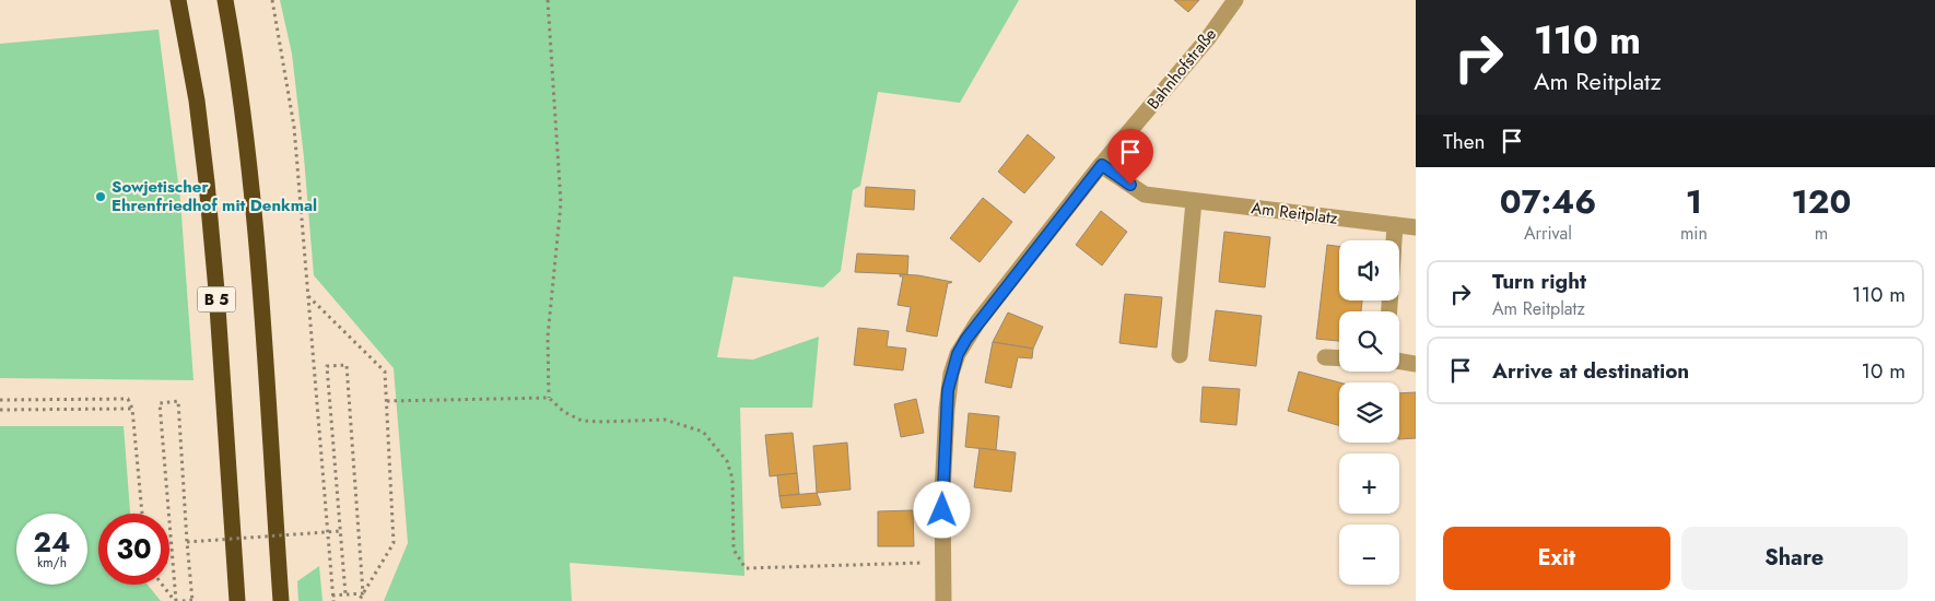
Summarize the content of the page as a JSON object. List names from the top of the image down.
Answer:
{
  "streets": {
    "highway": ["B 5"],
    "street": ["Bahnhofstraße", "Am Reitplatz"]
  },
  "crossings": [
    ["Bahnhofstraße", "Am Reitplatz"]
  ],
  "places": ["Sowjetischer Ehrenfriedhof mit Denkmal"],
  "page": {
    "turn": ["110 m", "Am Reitplatz"],
    "then": "Then",
    "eta": [
      "07:46",
      "Arrival",
      "1",
      "min",
      "120",
      "m"
    ],
    "map_buttons": ["+", "−"],
    "list": [
      {
        "name": "Turn right",
        "note": "Am Reitplatz",
        "value": "110 m"
      },
      {
        "name": "Arrive at destination",
        "value": "10 m"
      }
    ],
    "speed": "24 km/h",
    "limit": "30",
    "buttons": ["Exit", "Share"]
  }
}
